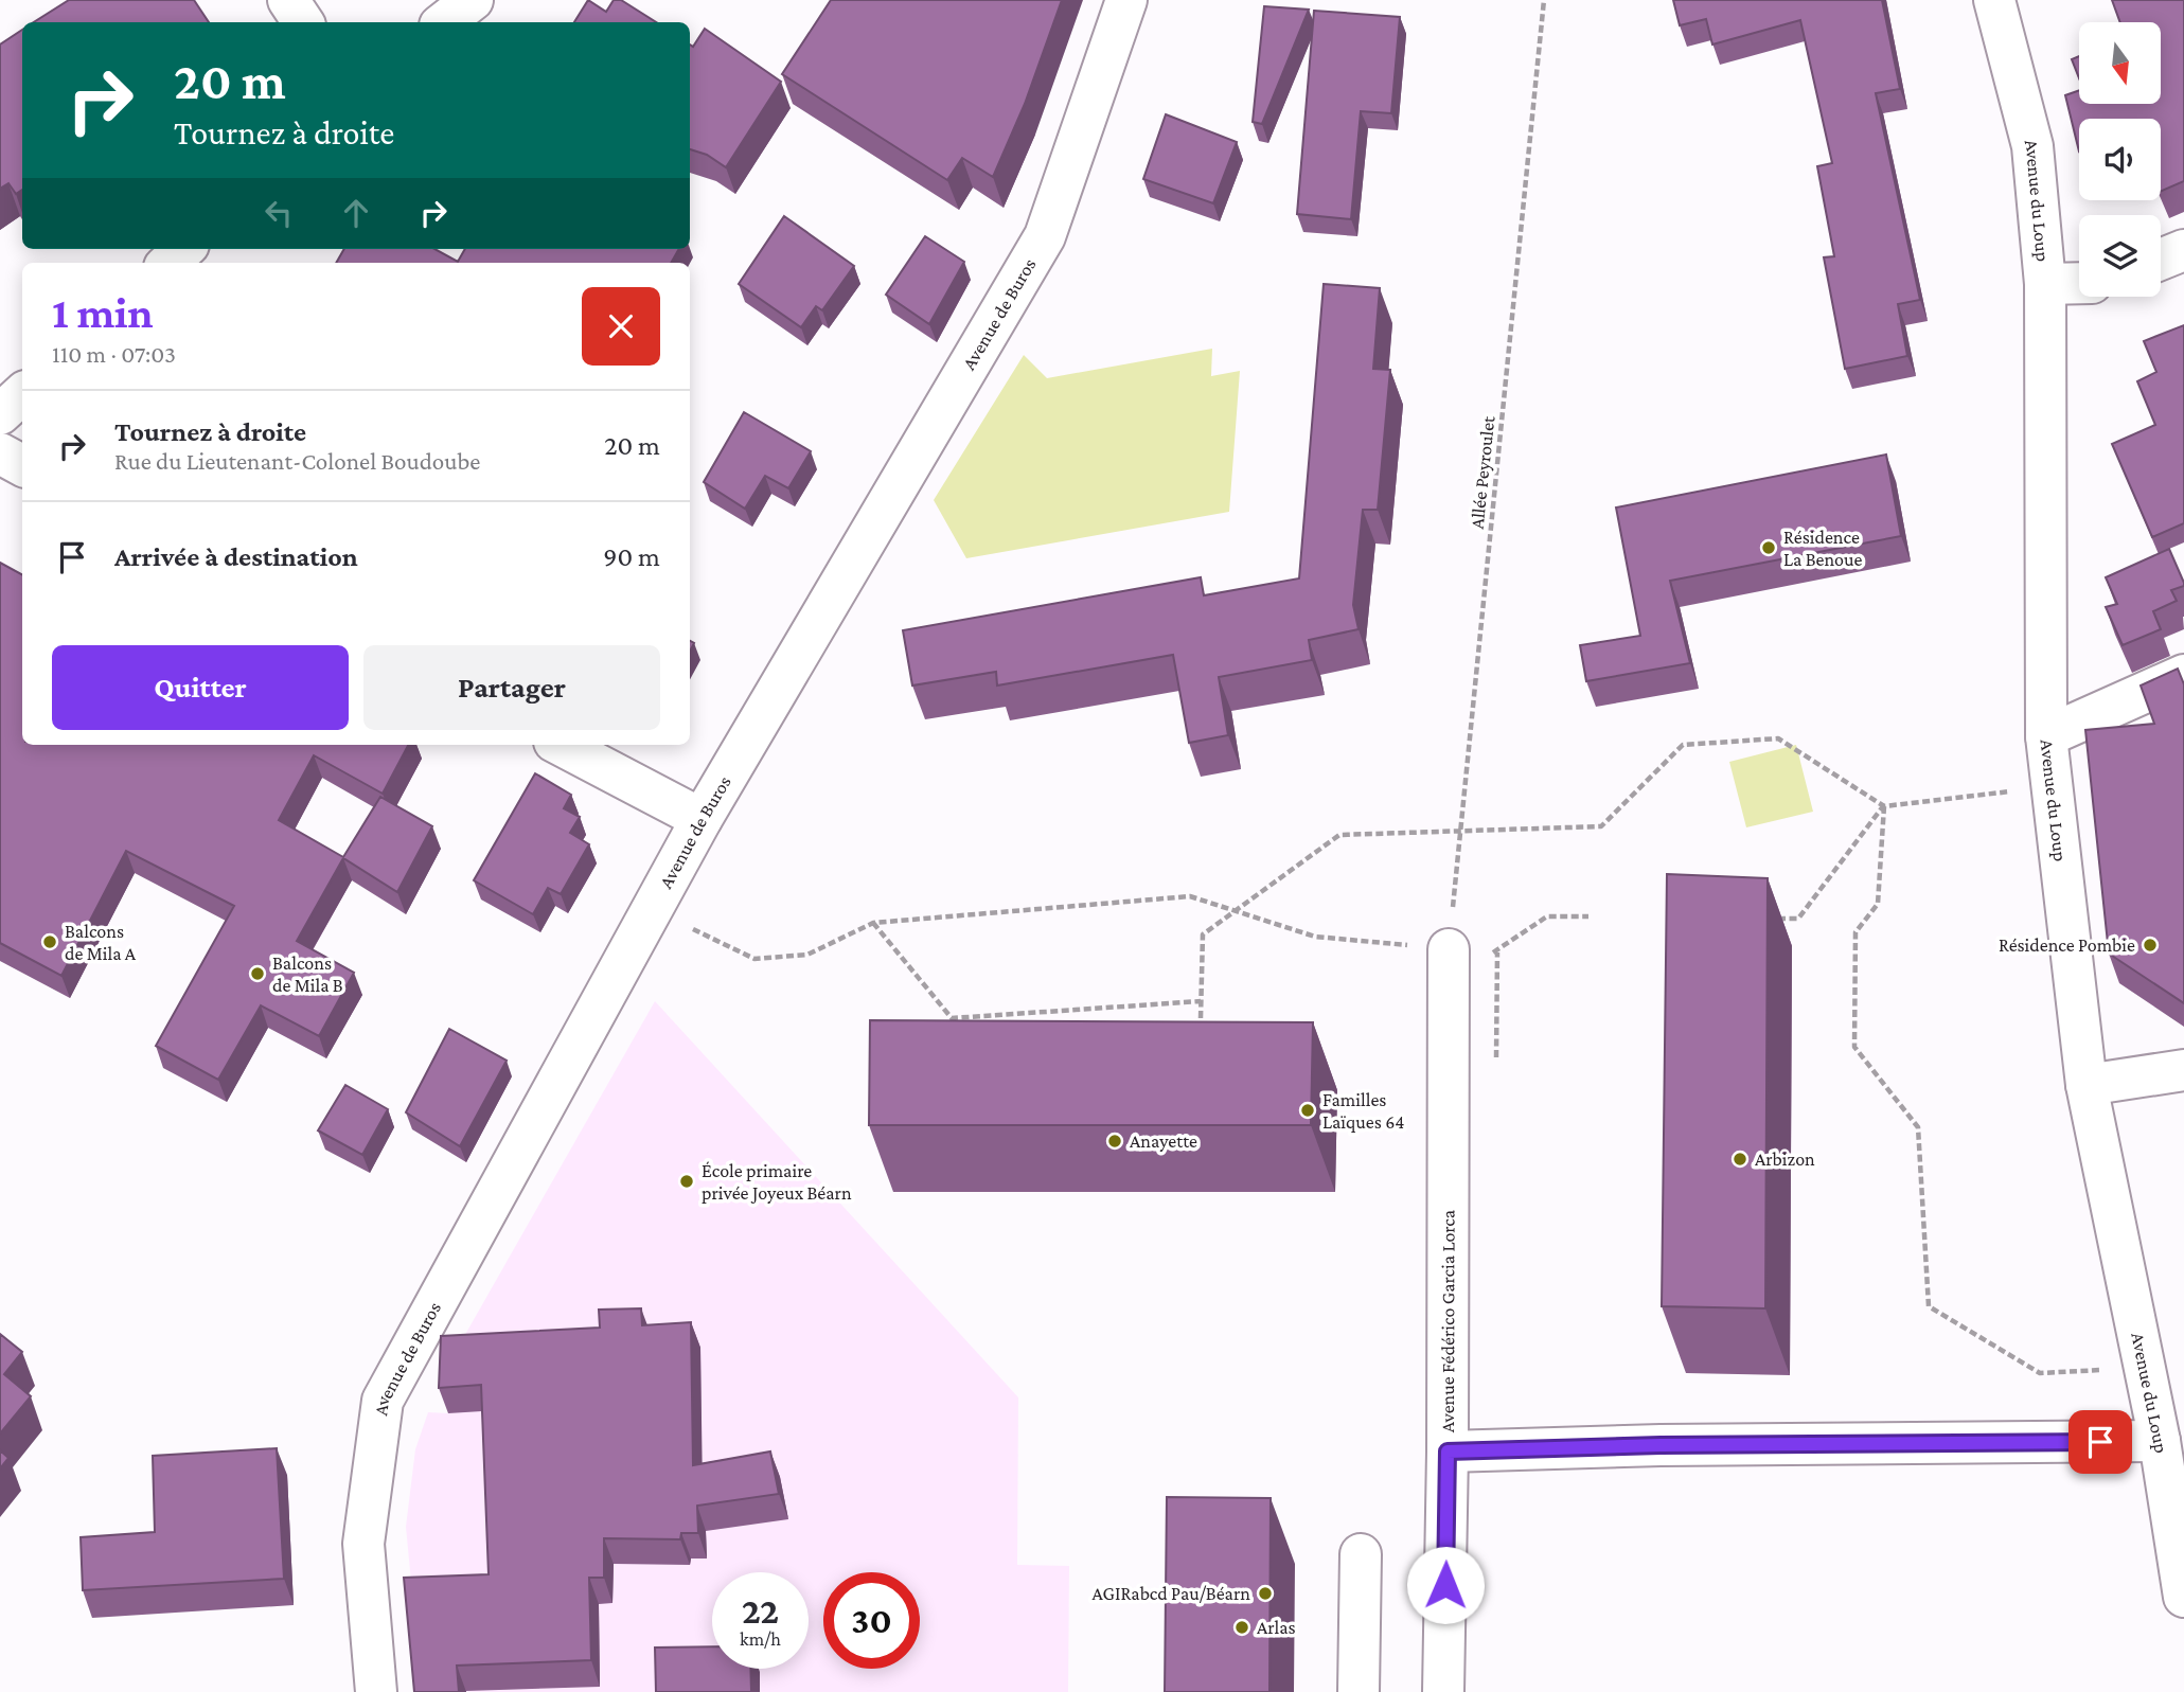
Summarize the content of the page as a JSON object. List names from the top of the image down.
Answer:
{
  "streets": {
    "street": ["Avenue du Loup", "Avenue de Buros", "Avenue Fédérico Garcia Lorca"],
    "path": ["Allée Peyroulet"]
  },
  "crossings": [
    ["Allée Peyroulet", "Avenue Fédérico Garcia Lorca"]
  ],
  "places": [
    "Résidence La Benoue",
    "Balcons de Mila A",
    "Résidence Pombie",
    "Balcons de Mila B",
    "Familles Laïques 64",
    "Anayette",
    "Arbizon",
    "École primaire privée Joyeux Béarn",
    "AGIRabcd Pau/Béarn",
    "Arlas"
  ],
  "north": "bottom",
  "page": {
    "turn": ["20 m", "Tournez à droite"],
    "heading": ["1 min", "110 m · 07:03"],
    "list": [
      {
        "name": "Tournez à droite",
        "note": "Rue du Lieutenant-Colonel Boudoube",
        "value": "20 m"
      },
      {
        "name": "Arrivée à destination",
        "value": "90 m"
      }
    ],
    "buttons": ["Quitter", "Partager"],
    "speed": "22 km/h",
    "limit": "30"
  }
}
